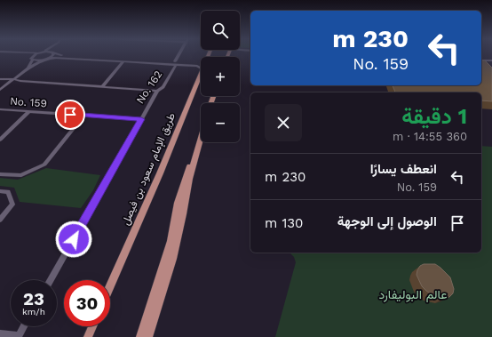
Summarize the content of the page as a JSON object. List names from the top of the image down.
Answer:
{
  "streets": {
    "main road": ["طريق الإمام سعود بن فيصل"],
    "street": ["No. 162", "No. 159"]
  },
  "crossings": [
    ["No. 162", "No. 159"]
  ],
  "parks": ["عالم البوليفارد"],
  "page": {
    "map_buttons": ["+", "−"],
    "turn": ["230 m", "No. 159"],
    "heading": ["1 دقيقة", "360 m · 14:55"],
    "list": [
      {
        "name": "انعطف يسارًا",
        "note": "No. 159",
        "value": "230 m"
      },
      {
        "name": "الوصول إلى الوجهة",
        "value": "130 m"
      }
    ],
    "speed": "23 km/h",
    "limit": "30"
  }
}
